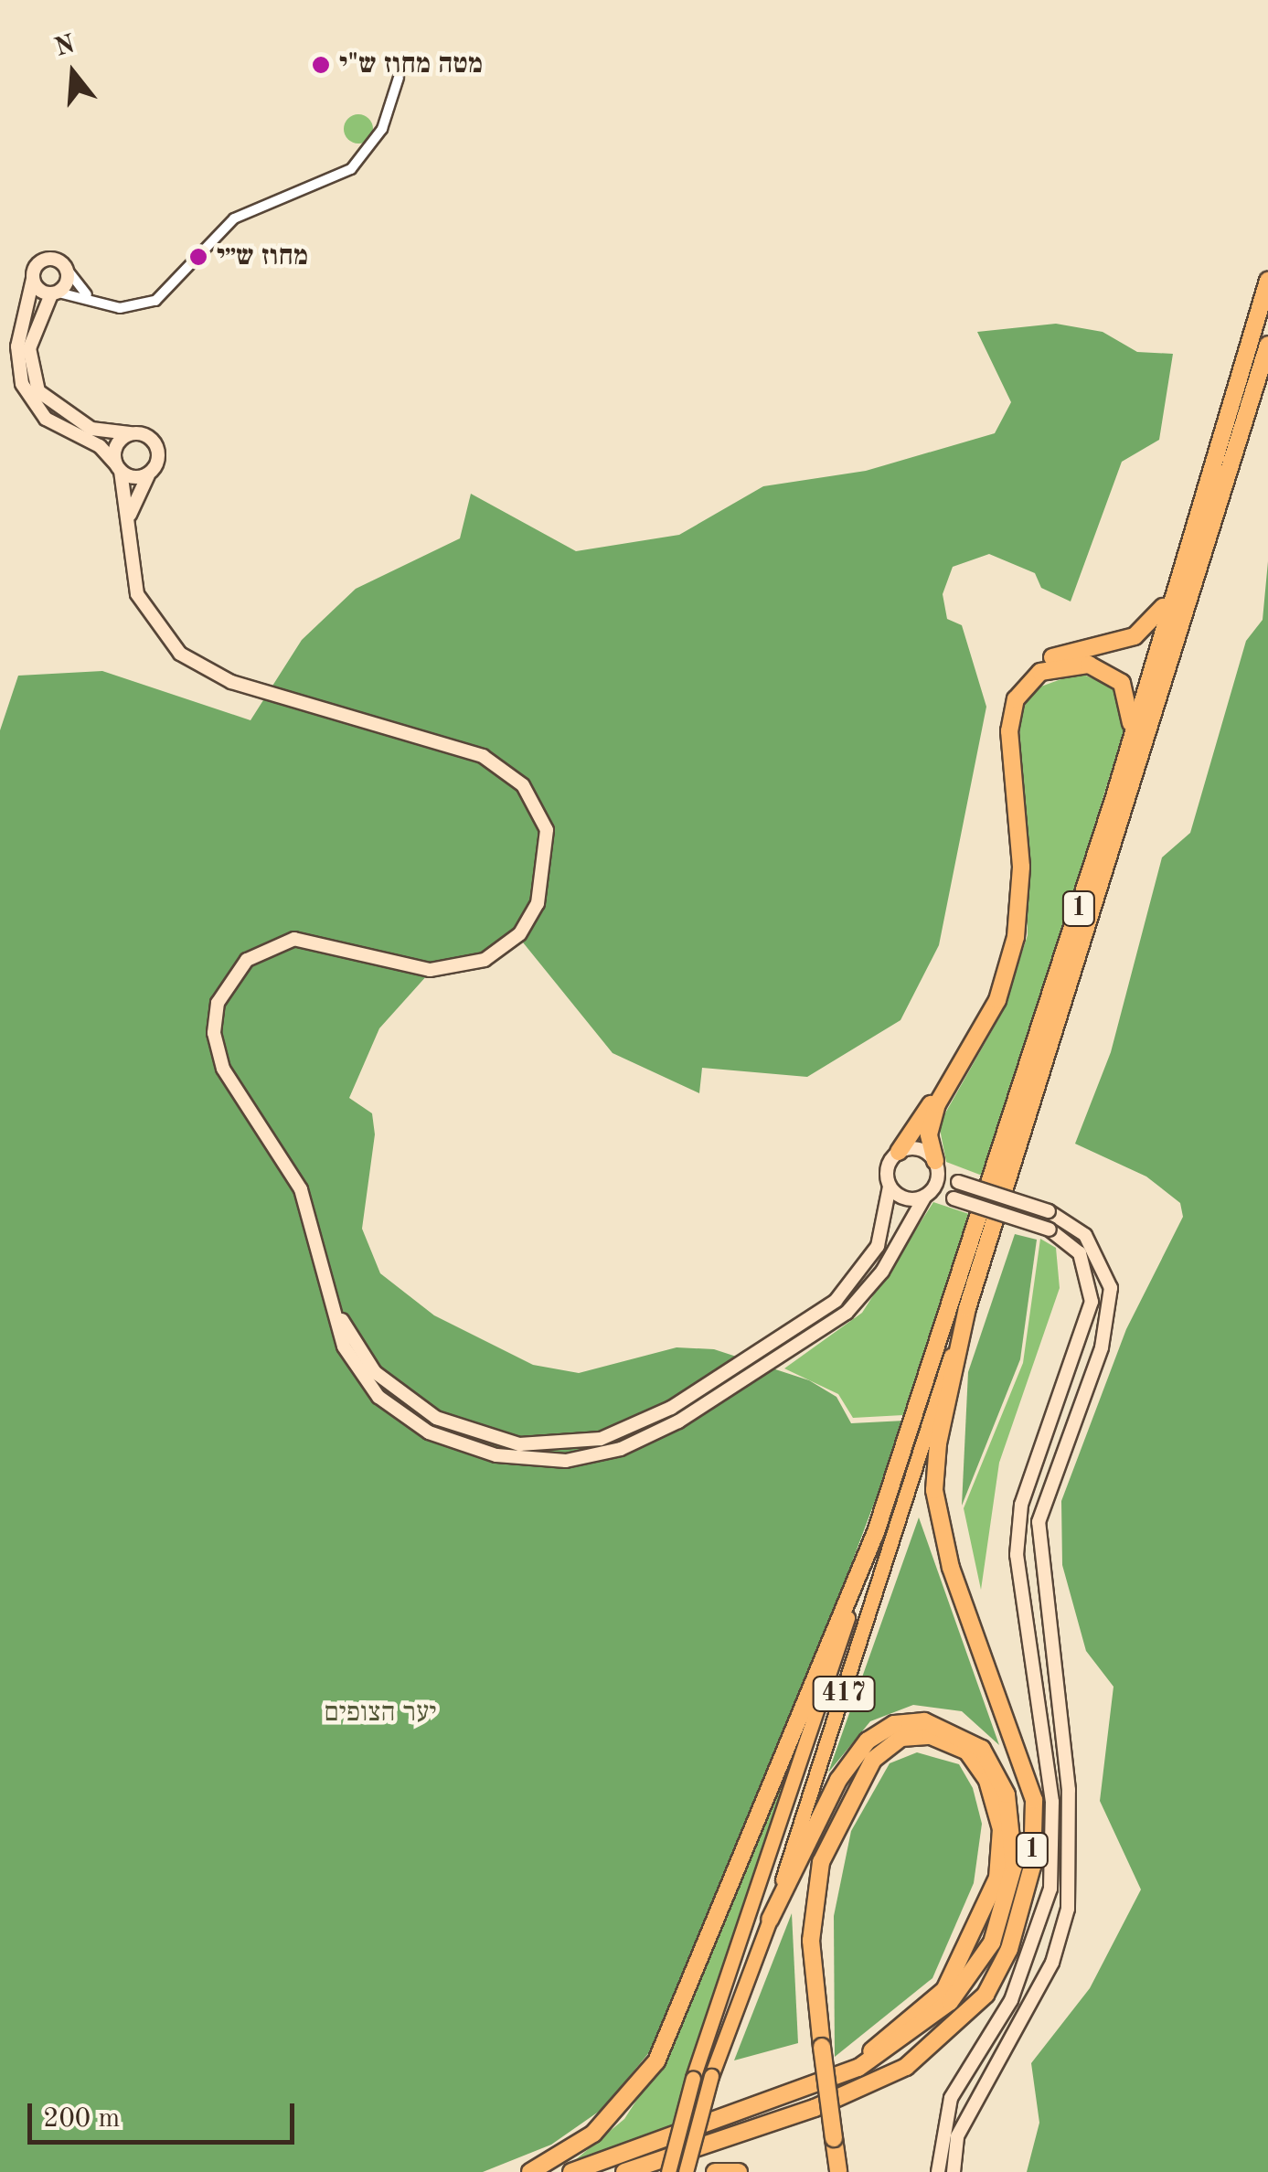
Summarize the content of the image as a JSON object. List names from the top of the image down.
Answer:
{
  "streets": {
    "highway": ["1"],
    "main road": ["417"]
  },
  "crossings": [
    ["1", "417"]
  ],
  "parks": ["יער הצופים"],
  "places": ["מטה מחוז ש\"י", "מחוז ש״י"],
  "scale_bar": "200 m",
  "north": "top"
}
